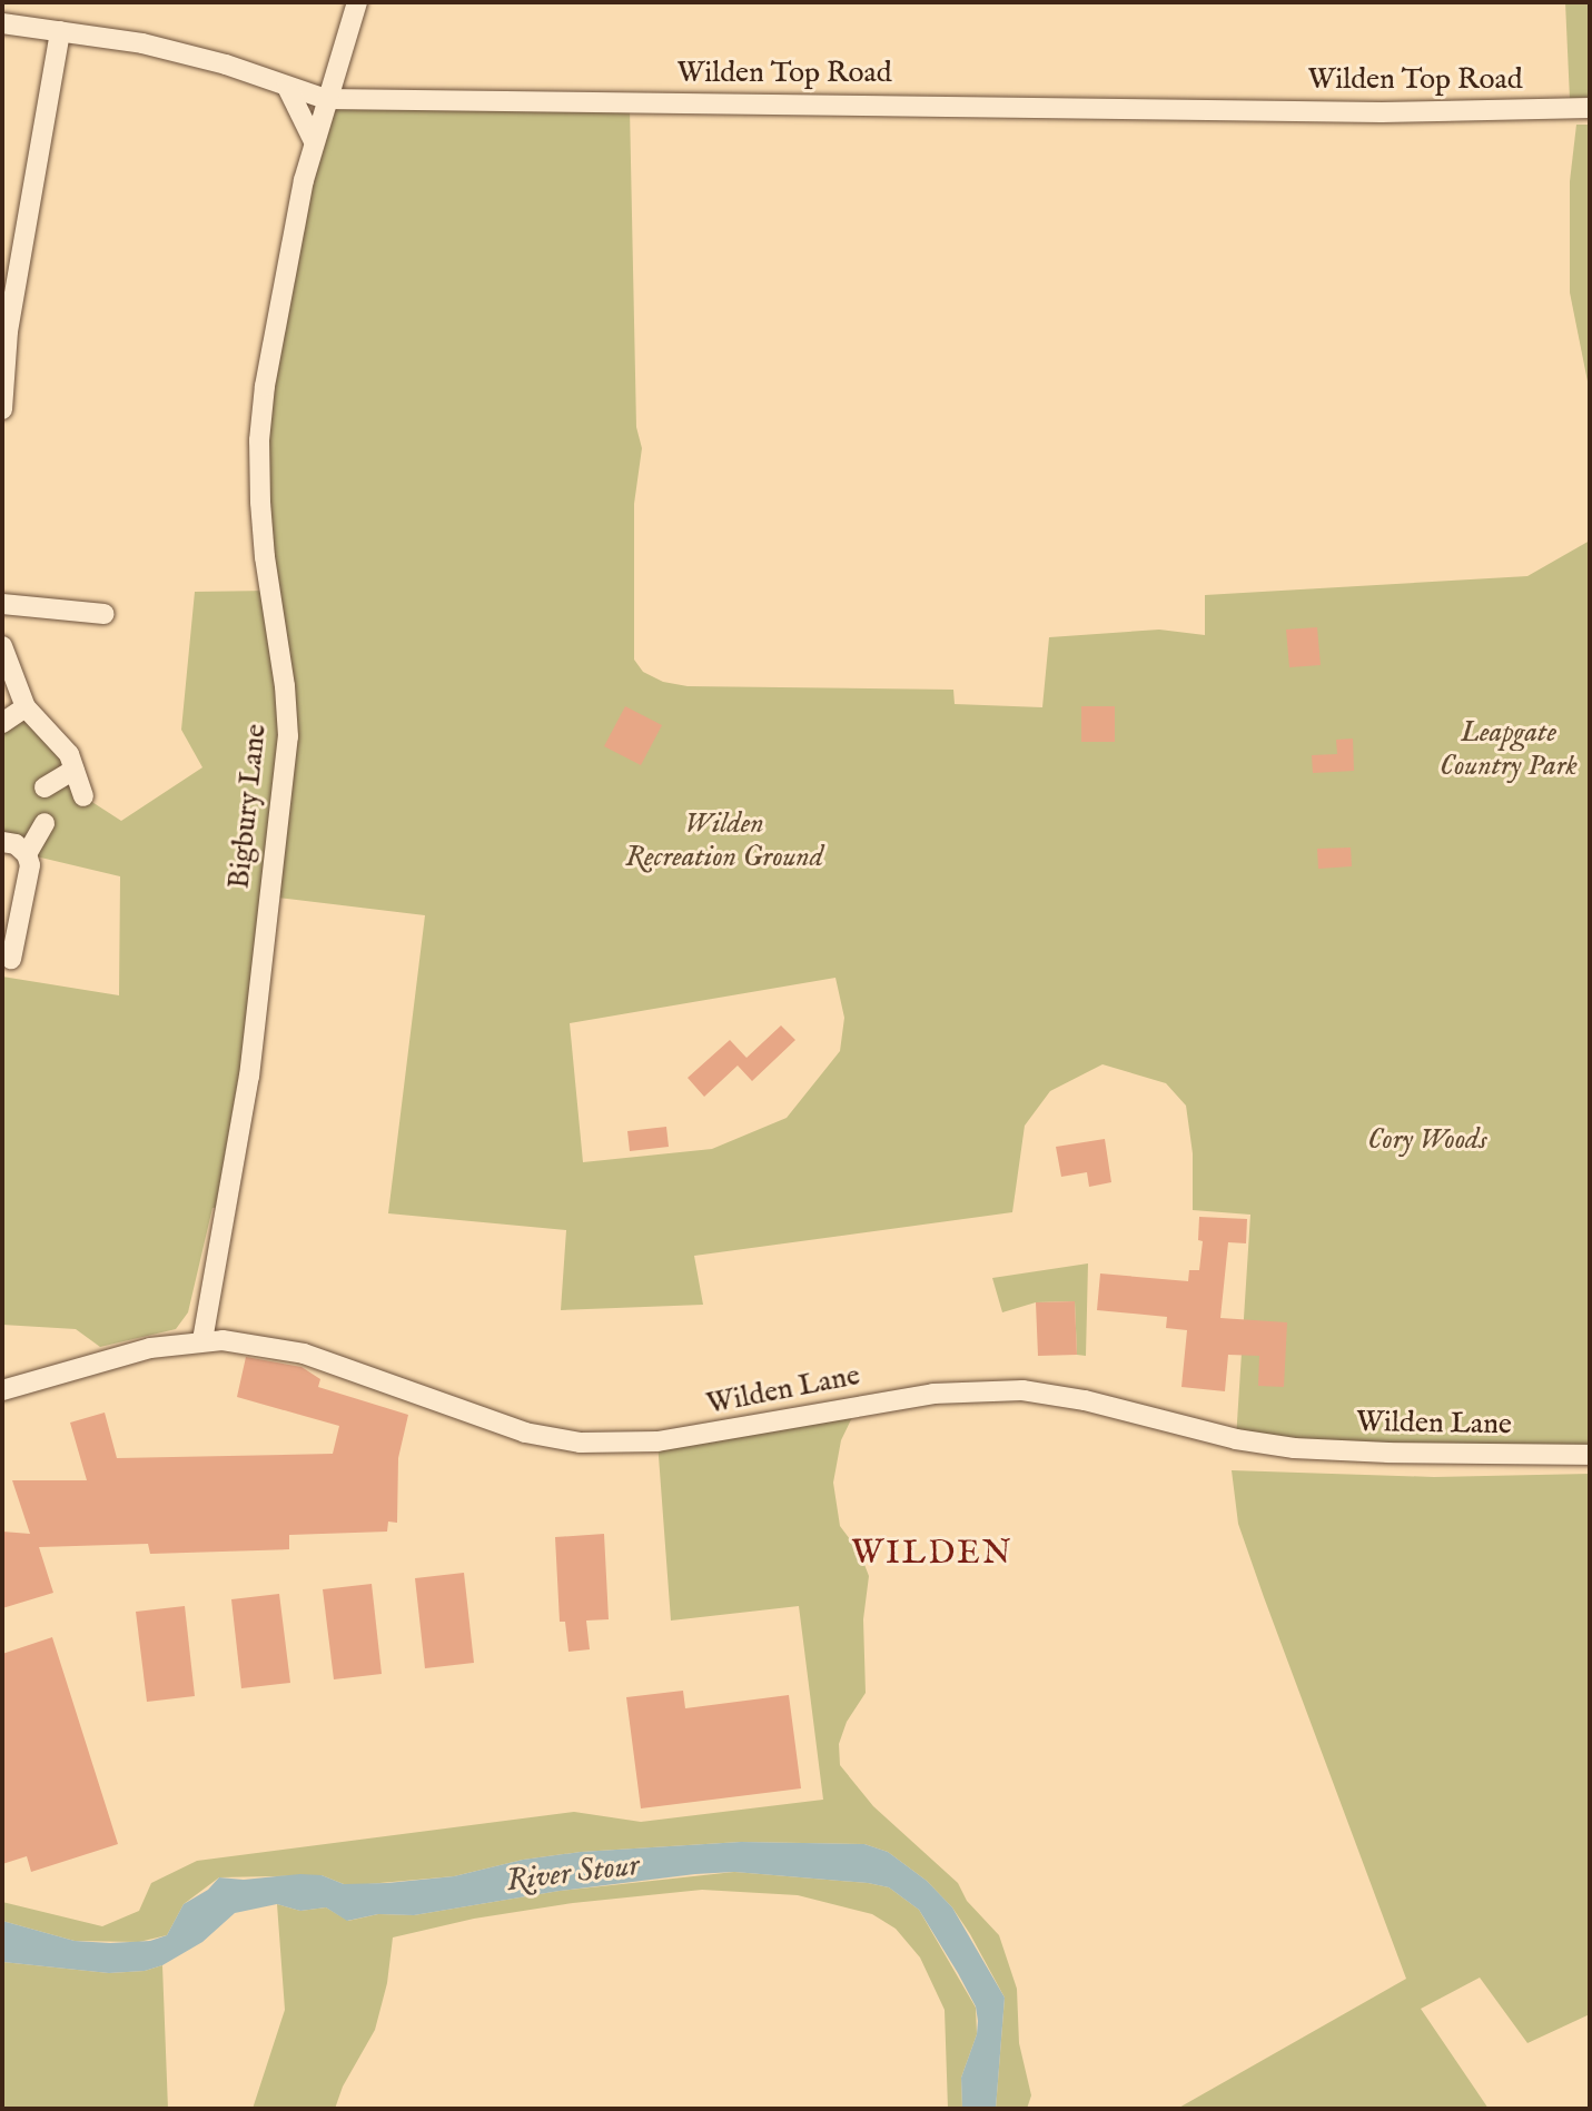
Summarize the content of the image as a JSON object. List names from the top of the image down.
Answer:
{
  "streets": {
    "street": ["Wilden Top Road", "Bigbury Lane", "Wilden Lane"]
  },
  "crossings": [
    ["Wilden Top Road", "Bigbury Lane"],
    ["Bigbury Lane", "Wilden Lane"]
  ],
  "districts": ["WILDEN"],
  "water": ["River Stour"],
  "parks": ["Leapgate Country Park", "Wilden Recreation Ground", "Cory Woods"]
}
